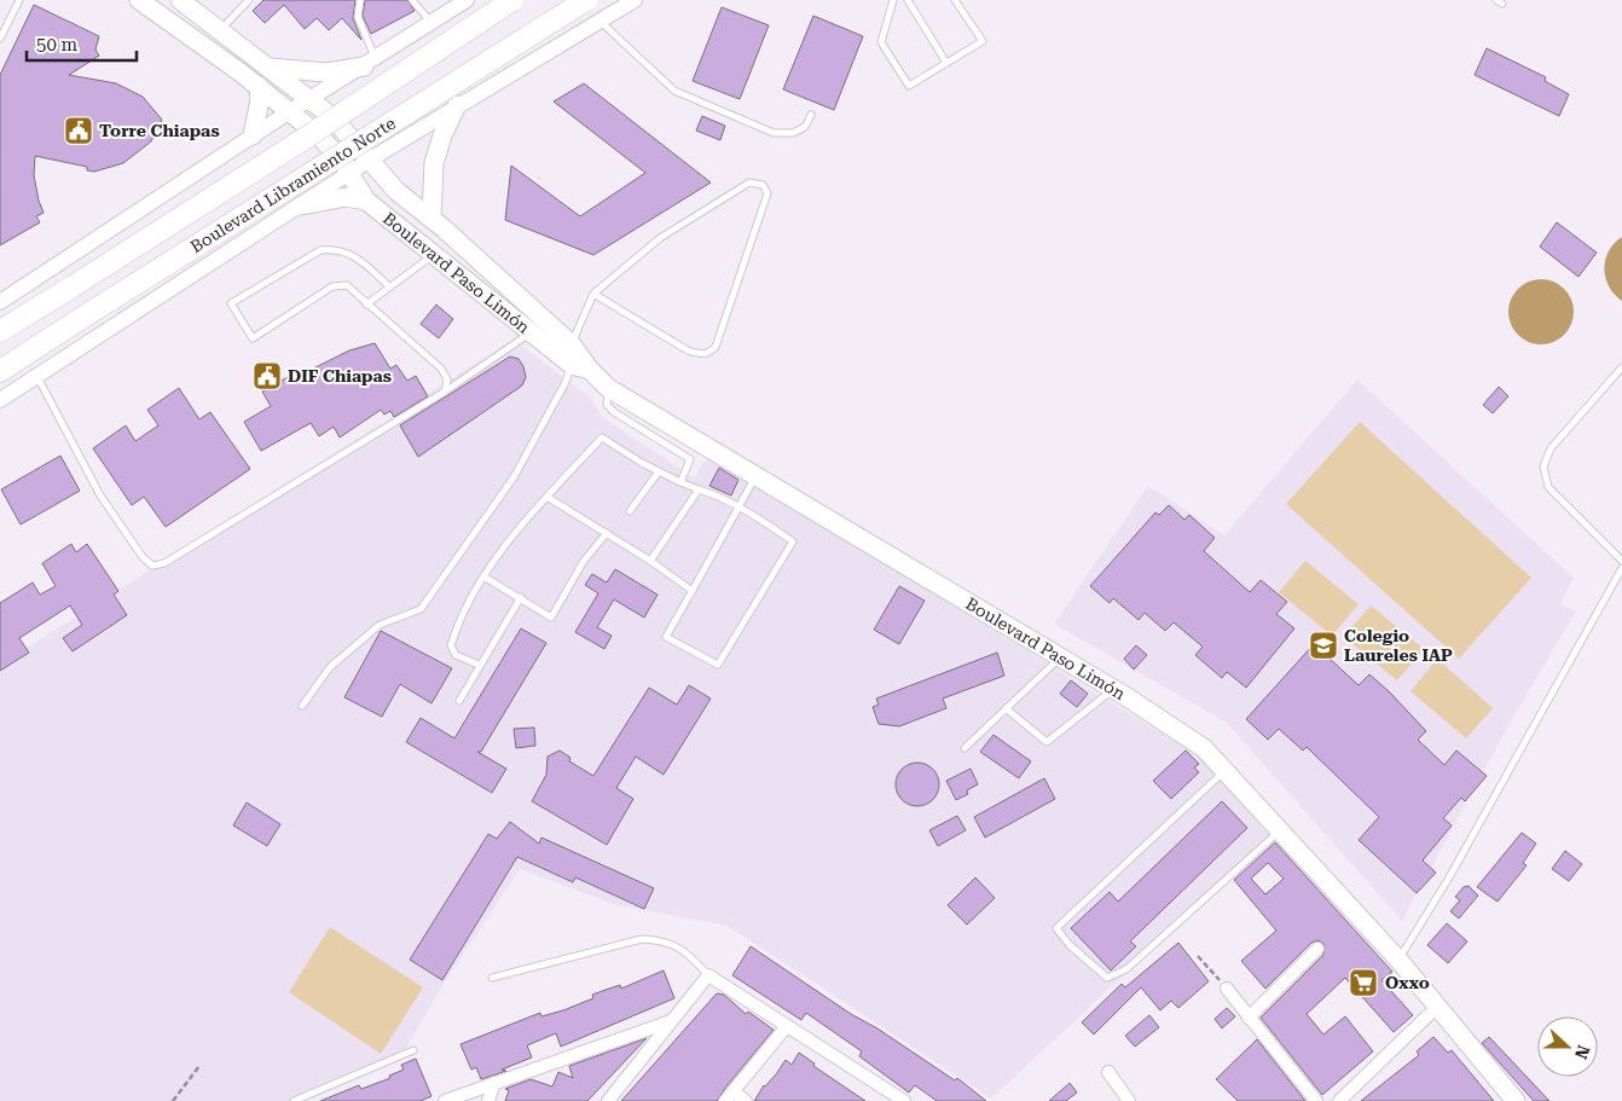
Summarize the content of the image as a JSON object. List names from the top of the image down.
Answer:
{
  "streets": {
    "highway": ["Boulevard Libramiento Norte"],
    "main road": ["Boulevard Paso Limón"]
  },
  "places": {
    "public building": ["Torre Chiapas", "DIF Chiapas"],
    "school or university": ["Colegio Laureles IAP"],
    "supermarket": ["Oxxo"]
  },
  "scale_bar": "50 m",
  "north": "right"
}
